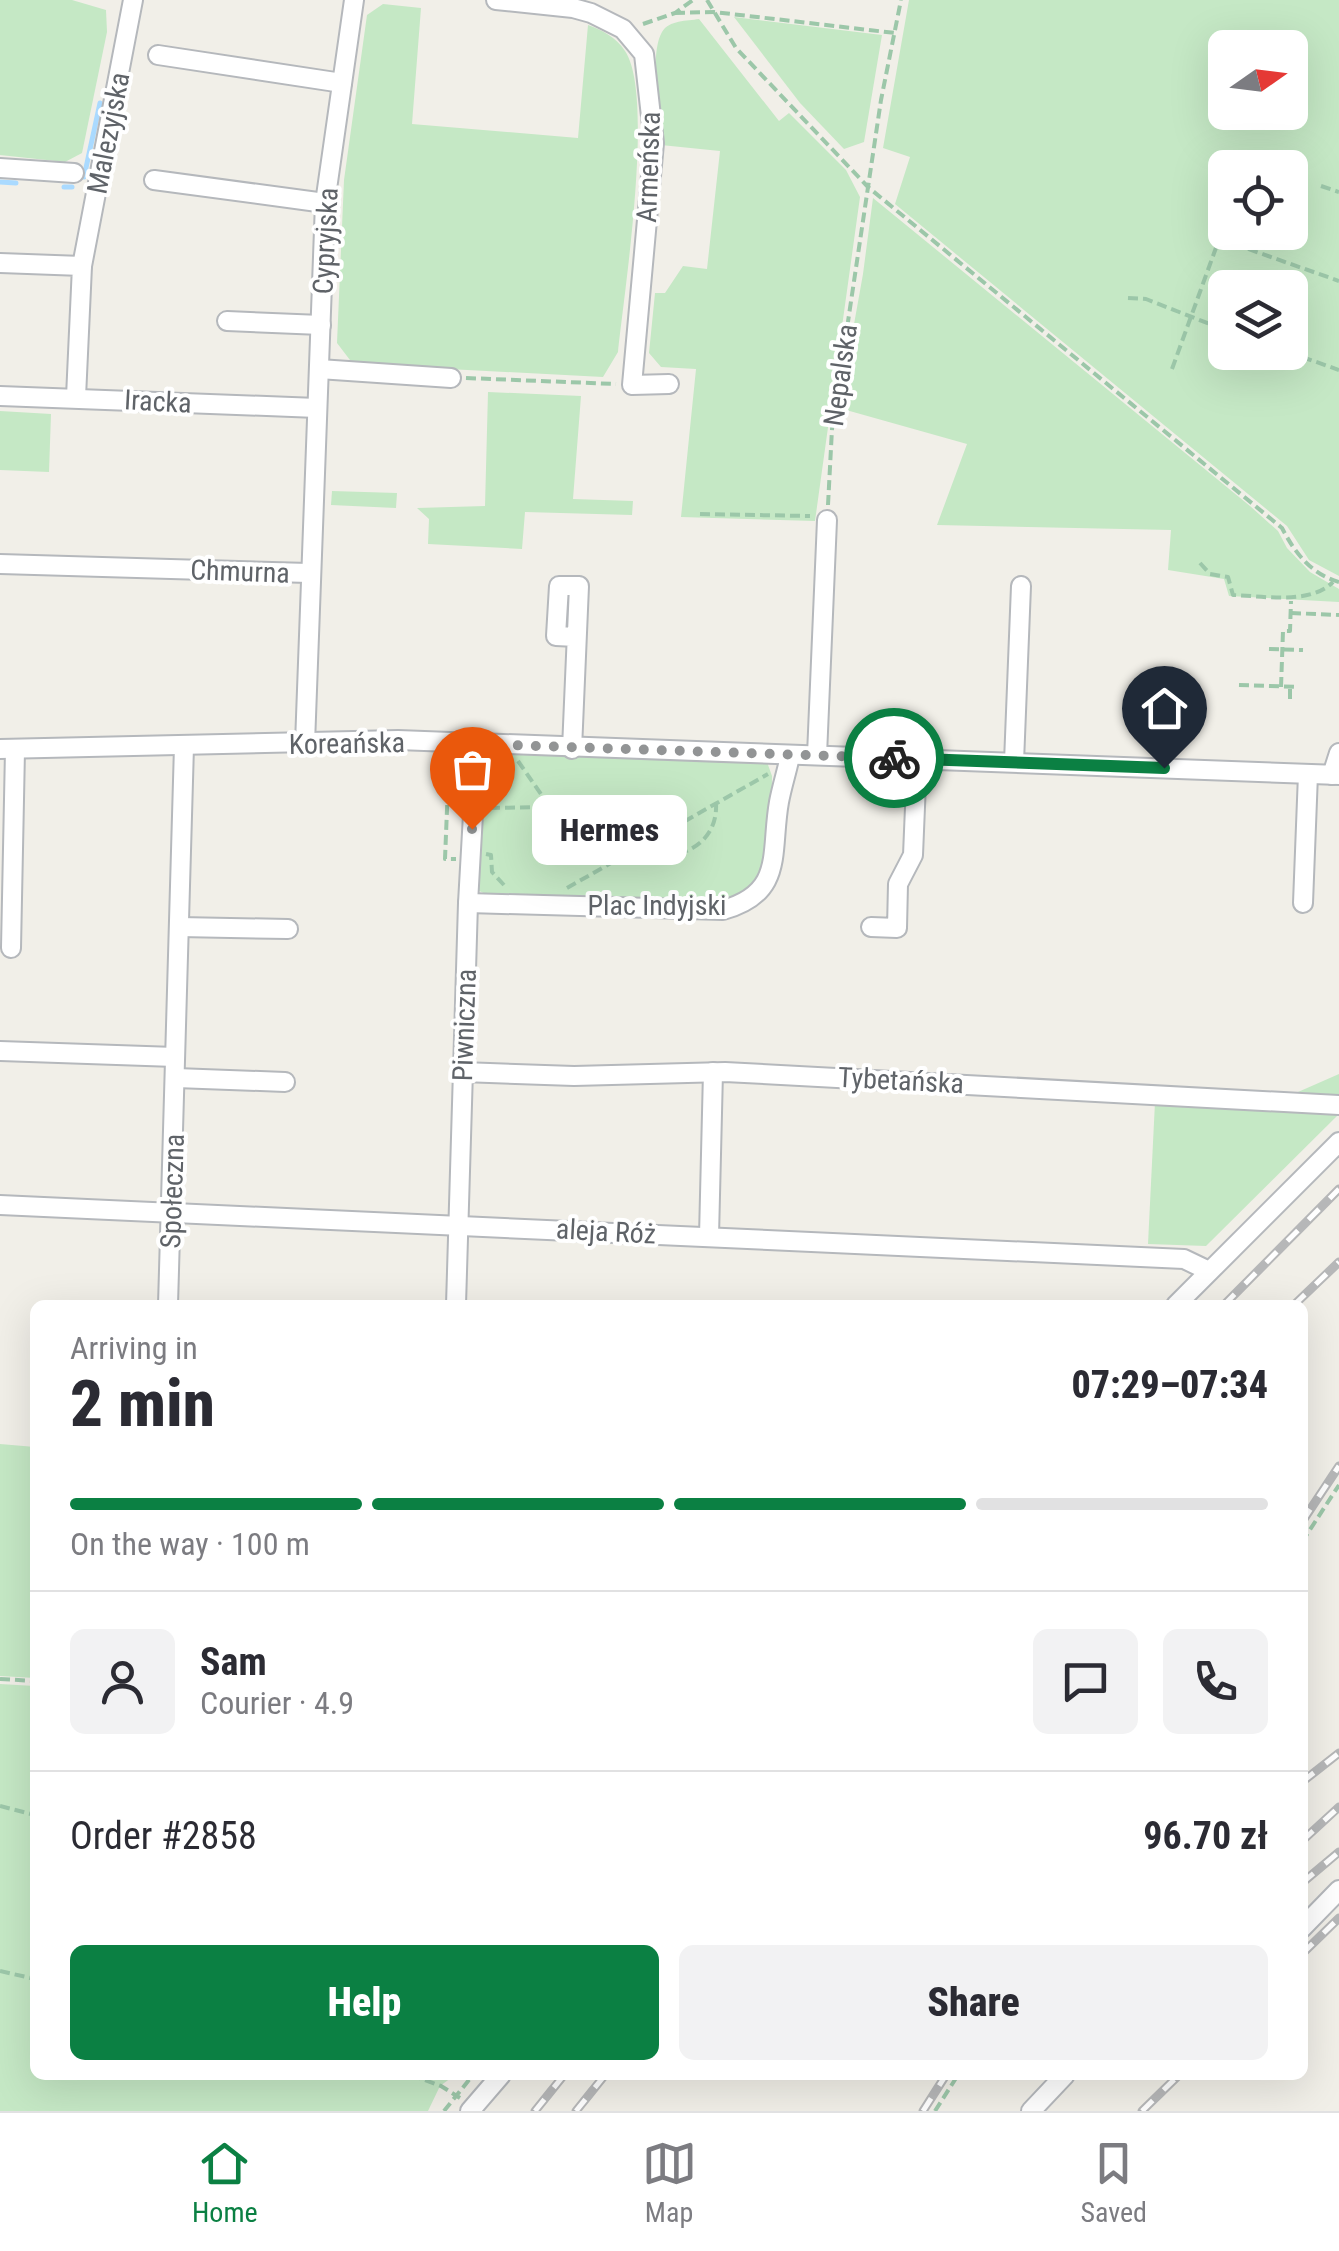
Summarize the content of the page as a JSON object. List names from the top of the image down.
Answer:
{
  "streets": {
    "street": [
      "Malezyjska",
      "Armeńska",
      "Cypryjska",
      "Iracka",
      "Chmurna",
      "Koreańska",
      "Plac Indyjski",
      "Piwniczna",
      "Tybetańska",
      "Społeczna",
      "aleja Róż"
    ],
    "path": ["Nepalska"]
  },
  "crossings": [
    ["Malezyjska", "Iracka"],
    ["Cypryjska", "Iracka"],
    ["Cypryjska", "Chmurna"],
    ["Chmurna", "Koreańska"],
    ["Koreańska", "Plac Indyjski"],
    ["Koreańska", "Piwniczna"],
    ["Koreańska", "Społeczna"],
    ["Plac Indyjski", "Piwniczna"],
    ["Piwniczna", "Tybetańska"],
    ["Piwniczna", "aleja Róż"],
    ["Społeczna", "aleja Róż"]
  ],
  "places": ["Hermes"],
  "north": "right",
  "page": {
    "bubble": "Hermes",
    "heading": ["2 min", "Arriving in", "07:29–07:34"],
    "panel": [
      "Sam",
      "Courier · 4.9",
      "Order #2858",
      "96.70 zł"
    ],
    "bar": "On the way · 100 m",
    "buttons": ["Help", "Share"],
    "tabs": ["Home", "Map", "Saved"]
  }
}
